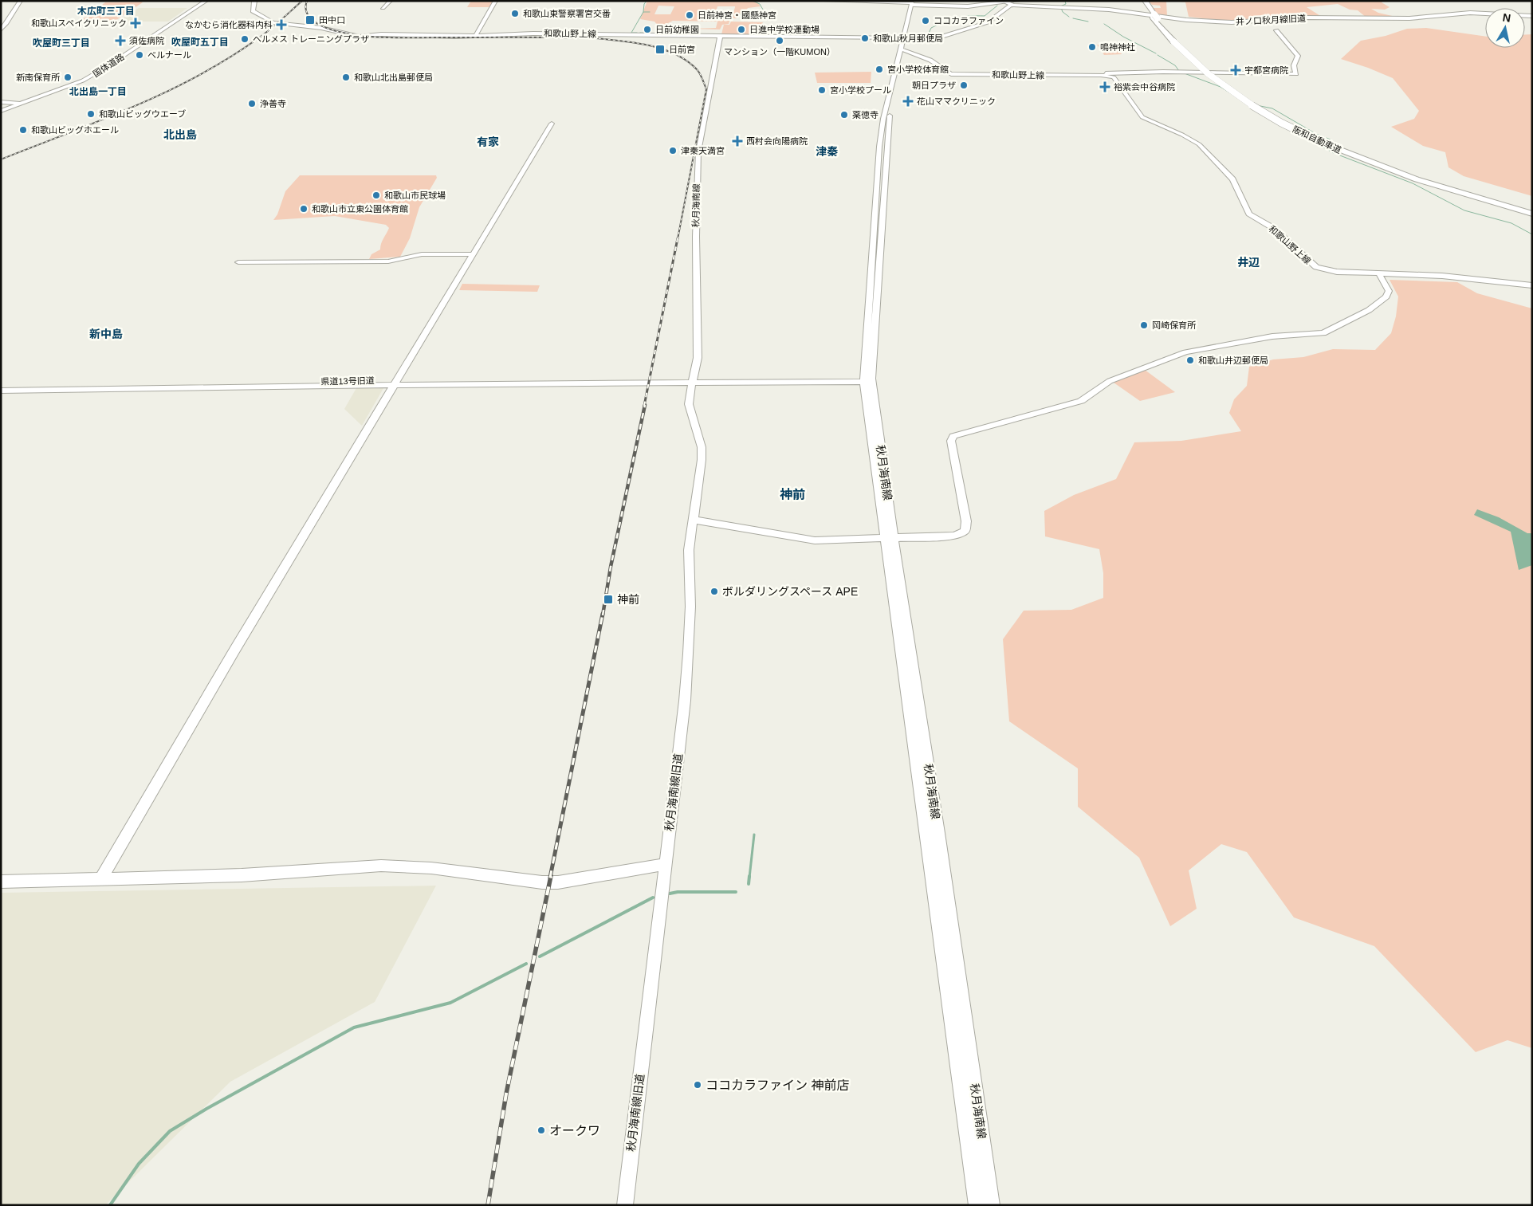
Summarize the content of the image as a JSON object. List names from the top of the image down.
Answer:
{
  "streets": {
    "highway": ["阪和自動車道"],
    "street": [
      "井ノ口秋月線旧道",
      "和歌山野上線",
      "国体道路",
      "秋月海南線",
      "県道13号旧道",
      "秋月海南線旧道"
    ]
  },
  "crossings": [
    ["井ノ口秋月線旧道", "和歌山野上線"],
    ["和歌山野上線", "秋月海南線"],
    ["秋月海南線", "県道13号旧道"],
    ["秋月海南線", "秋月海南線旧道"],
    ["県道13号旧道", "秋月海南線旧道"]
  ],
  "districts": [
    "木広町三丁目",
    "吹屋町五丁目",
    "吹屋町三丁目",
    "北出島一丁目",
    "北出島",
    "有家",
    "津秦",
    "井辺",
    "新中島",
    "神前"
  ],
  "places": {
    "other": [
      "和歌山東警察署宮交番",
      "日前神宮・國懸神宮",
      "ココカラファイン",
      "日前幼稚園",
      "日進中学校運動場",
      "和歌山秋月郵便局",
      "ヘルメス トレーニングプラザ",
      "マンション（一階KUMON）",
      "鳴神神社",
      "ベルナール",
      "宮小学校体育館",
      "新南保育所",
      "和歌山北出島郵便局",
      "朝日プラザ",
      "宮小学校プール",
      "浄善寺",
      "和歌山ビッグウエーブ",
      "薬徳寺",
      "和歌山ビッグホエール",
      "津秦天満宮",
      "和歌山市民球場",
      "和歌山市立東公園体育館",
      "岡崎保育所",
      "和歌山井辺郵便局",
      "ボルダリングスペース APE",
      "ココカラファイン 神前店",
      "オークワ"
    ],
    "transit": ["田中口", "日前宮", "神前"],
    "health": [
      "和歌山スペイクリニック",
      "なかむら消化器科内科",
      "須佐病院",
      "宇都宮病院",
      "裕紫会中谷病院",
      "花山ママクリニック",
      "西村会向陽病院"
    ]
  },
  "north": "top"
}
